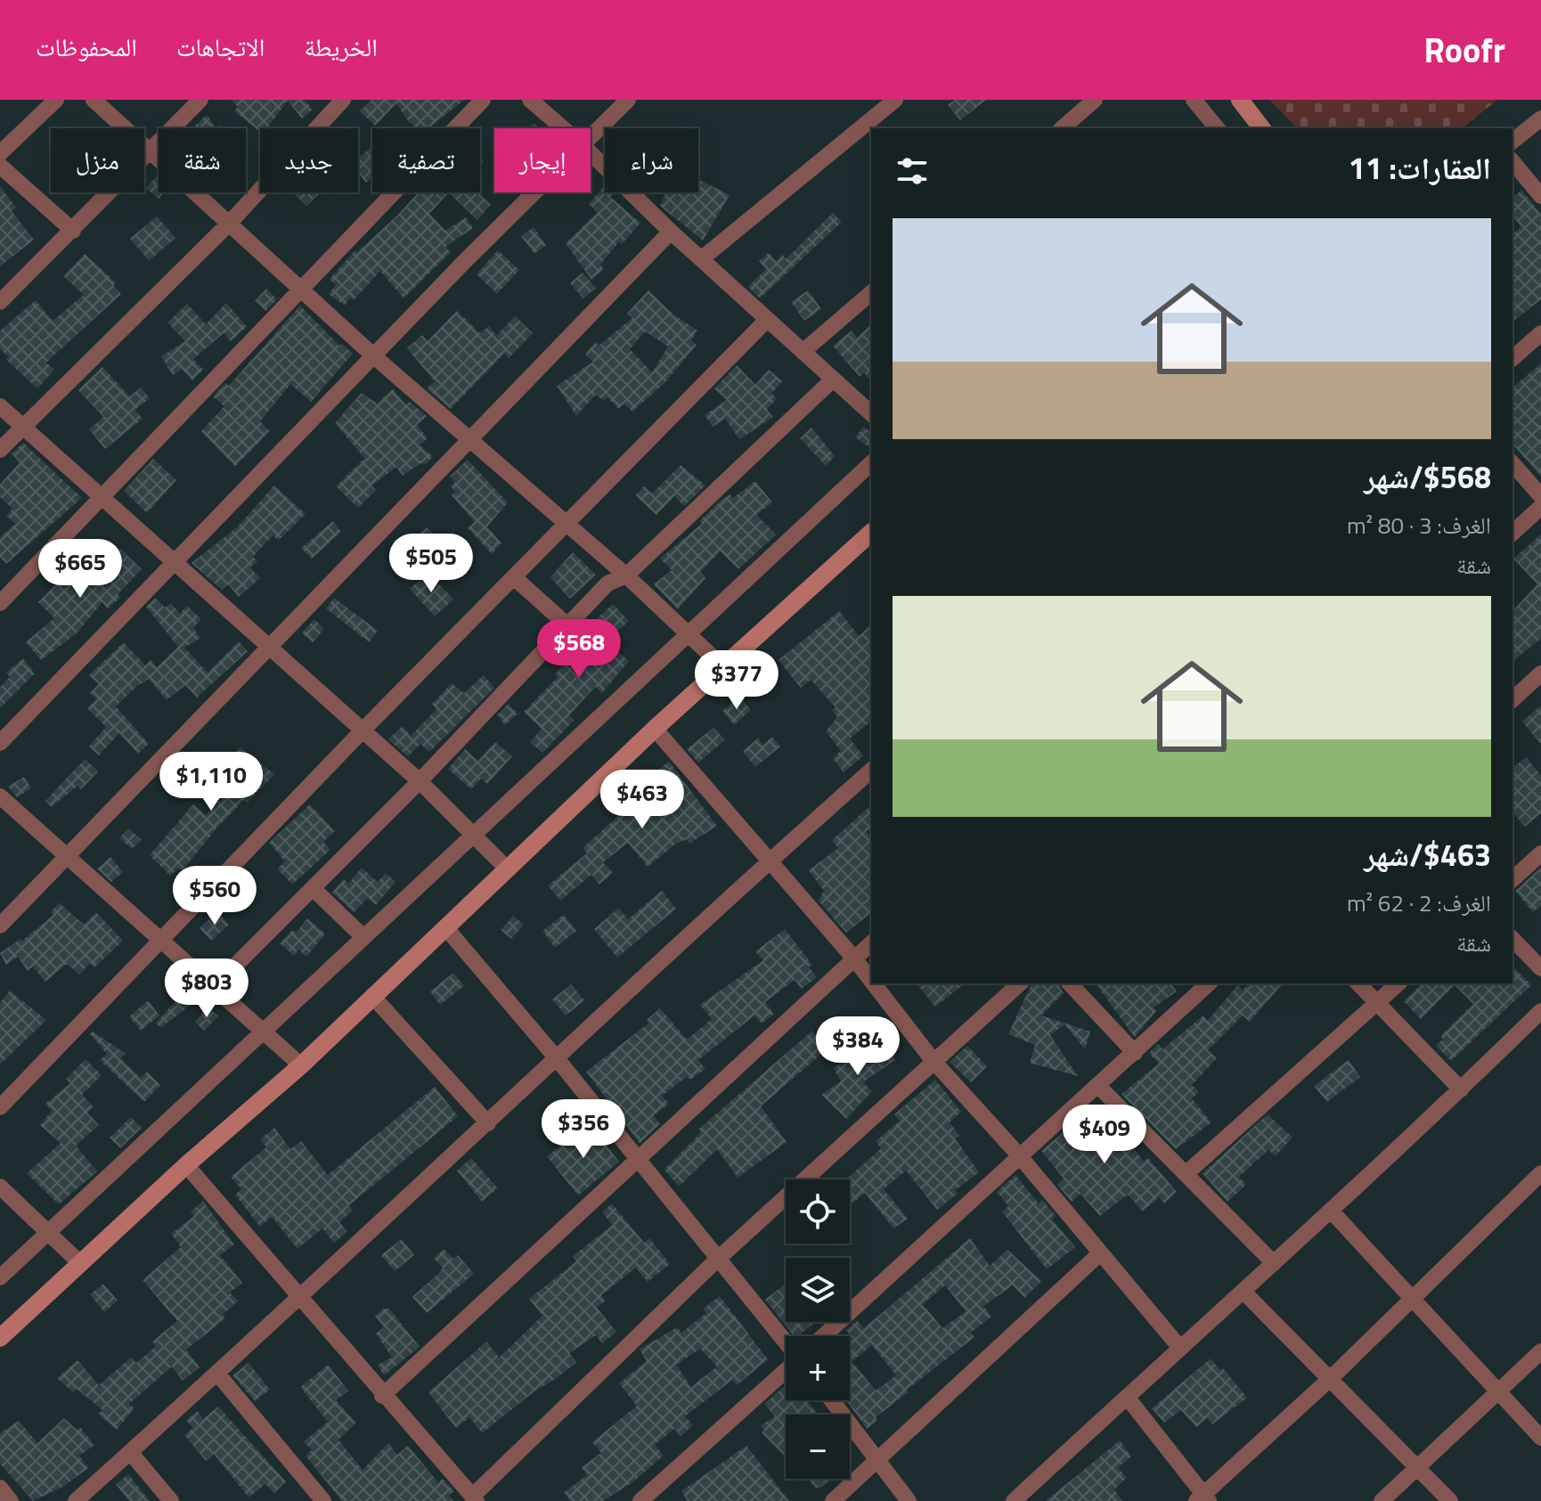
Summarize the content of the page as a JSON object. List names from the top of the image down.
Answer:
{
  "page": {
    "header": "Roofr",
    "nav": ["الخريطة", "الاتجاهات", "المحفوظات"],
    "chip": [
      "شراء",
      "إيجار",
      "تصفية",
      "جديد",
      "شقة",
      "منزل"
    ],
    "heading": "العقارات: 11",
    "list": [
      {
        "name": "$568/شهر",
        "note": "الغرف: 3 · 80 m² · شقة"
      },
      {
        "name": "$463/شهر",
        "note": "الغرف: 2 · 62 m² · شقة"
      }
    ],
    "price": [
      "$505",
      "$665",
      "$568",
      "$377",
      "$1,110",
      "$463",
      "$560",
      "$803",
      "$384",
      "$356",
      "$409"
    ],
    "map_buttons": ["+", "−"]
  }
}
